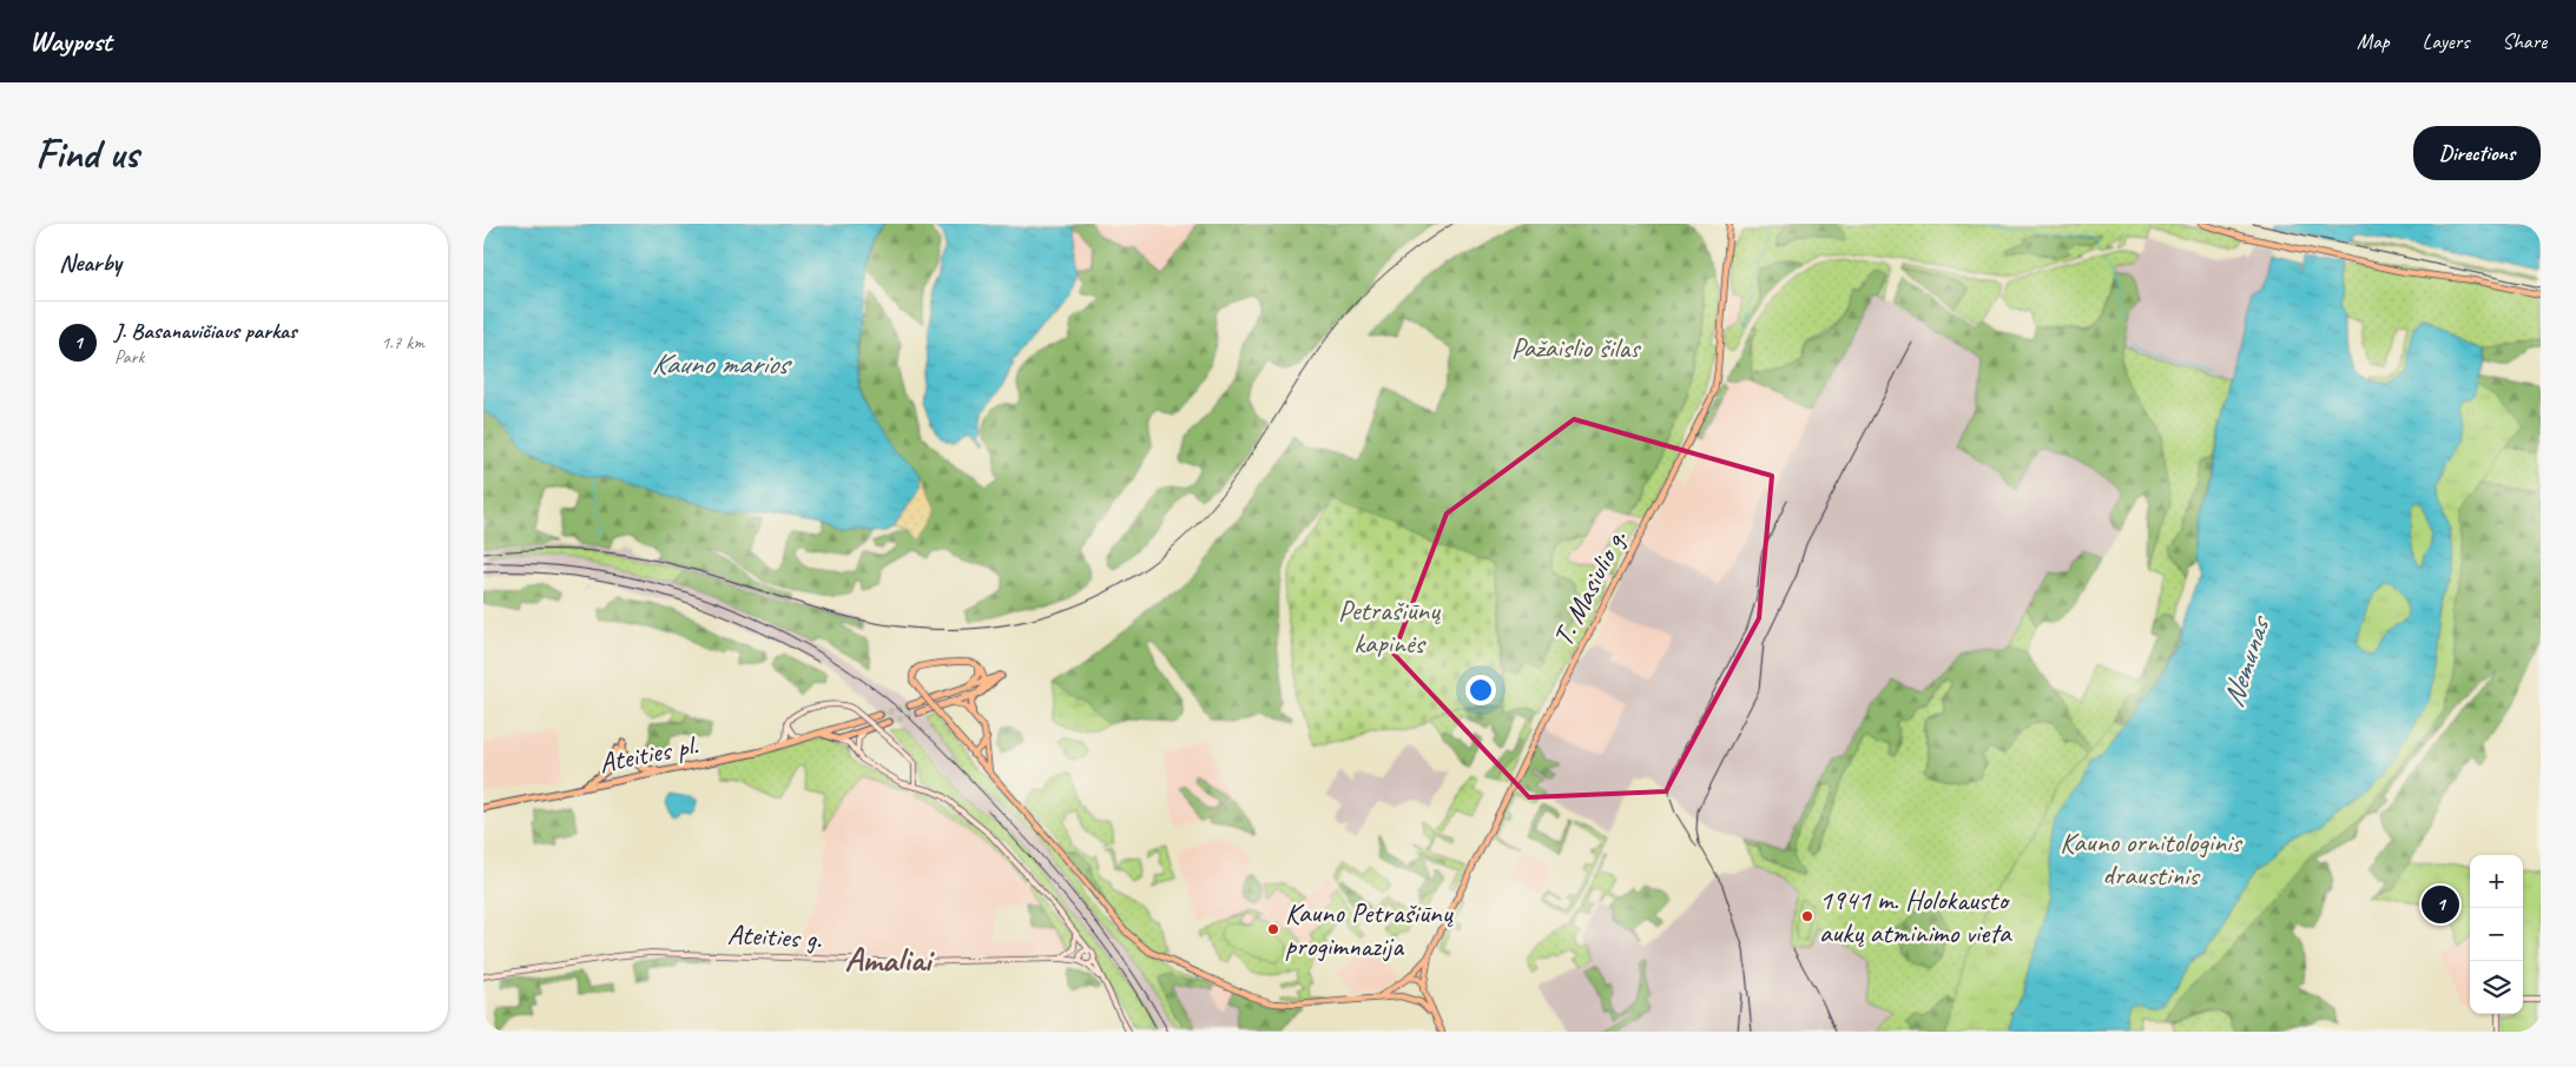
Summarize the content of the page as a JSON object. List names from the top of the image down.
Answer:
{
  "streets": {
    "highway": ["Ateities pl."],
    "main road": ["T. Masiulio g.", "Ateities g."]
  },
  "districts": ["Amaliai"],
  "water": ["Kauno marios", "Nemunas"],
  "parks": ["Pažaislio šilas", "Petrašiūnų kapinės", "Kauno ornitologinis draustinis"],
  "places": ["1941 m. Holokausto aukų atminimo vieta", "Kauno Petrašiūnų progimnazija"],
  "page": {
    "header": "Waypost",
    "nav": ["Map", "Layers", "Share"],
    "buttons": "Directions",
    "title": "Find us",
    "heading": "Nearby",
    "list": [
      {
        "mark": "1",
        "name": "J. Basanavičiaus parkas",
        "note": "Park",
        "value": "1.7 km"
      }
    ],
    "map_buttons": ["+", "−"],
    "pins": "1"
  }
}
